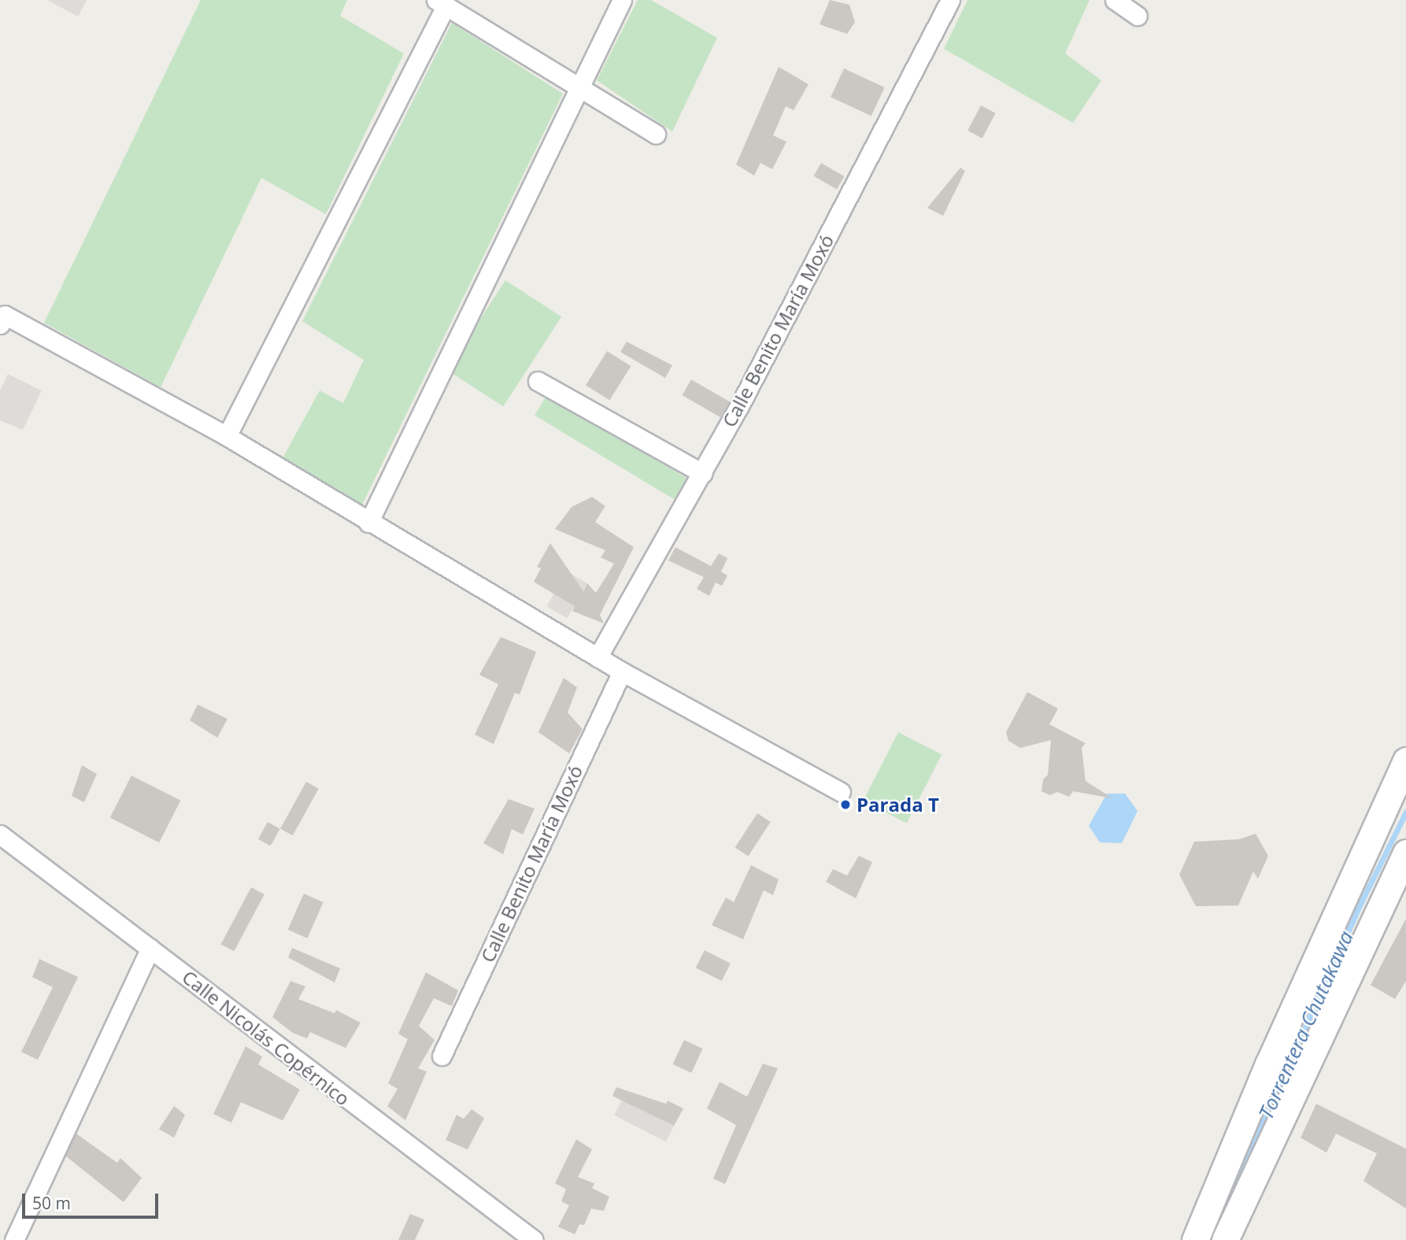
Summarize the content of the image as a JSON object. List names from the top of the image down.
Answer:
{
  "streets": {
    "street": ["Calle Benito María Moxó", "Calle Nicolás Copérnico"]
  },
  "water": ["Torrentera Chutakawa"],
  "places": ["Parada T"],
  "scale_bar": "50 m"
}
